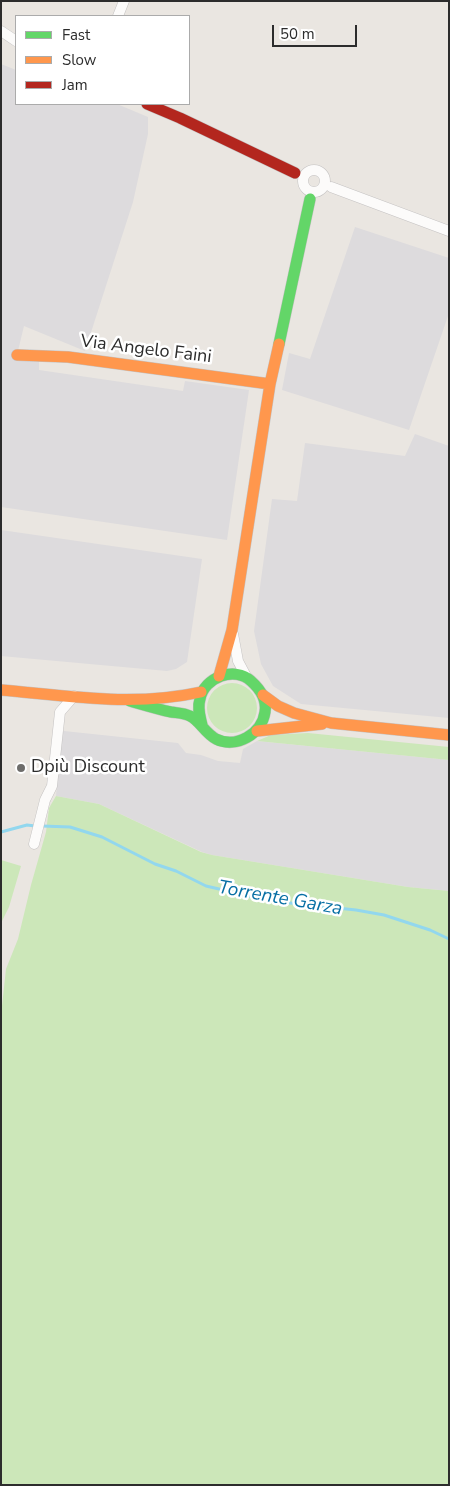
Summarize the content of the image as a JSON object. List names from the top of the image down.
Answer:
{
  "streets": {
    "street": ["Via Angelo Faini"]
  },
  "water": ["Torrente Garza"],
  "places": ["Dpiù Discount"],
  "legend": ["Fast", "Slow", "Jam"],
  "scale_bar": "50 m"
}
